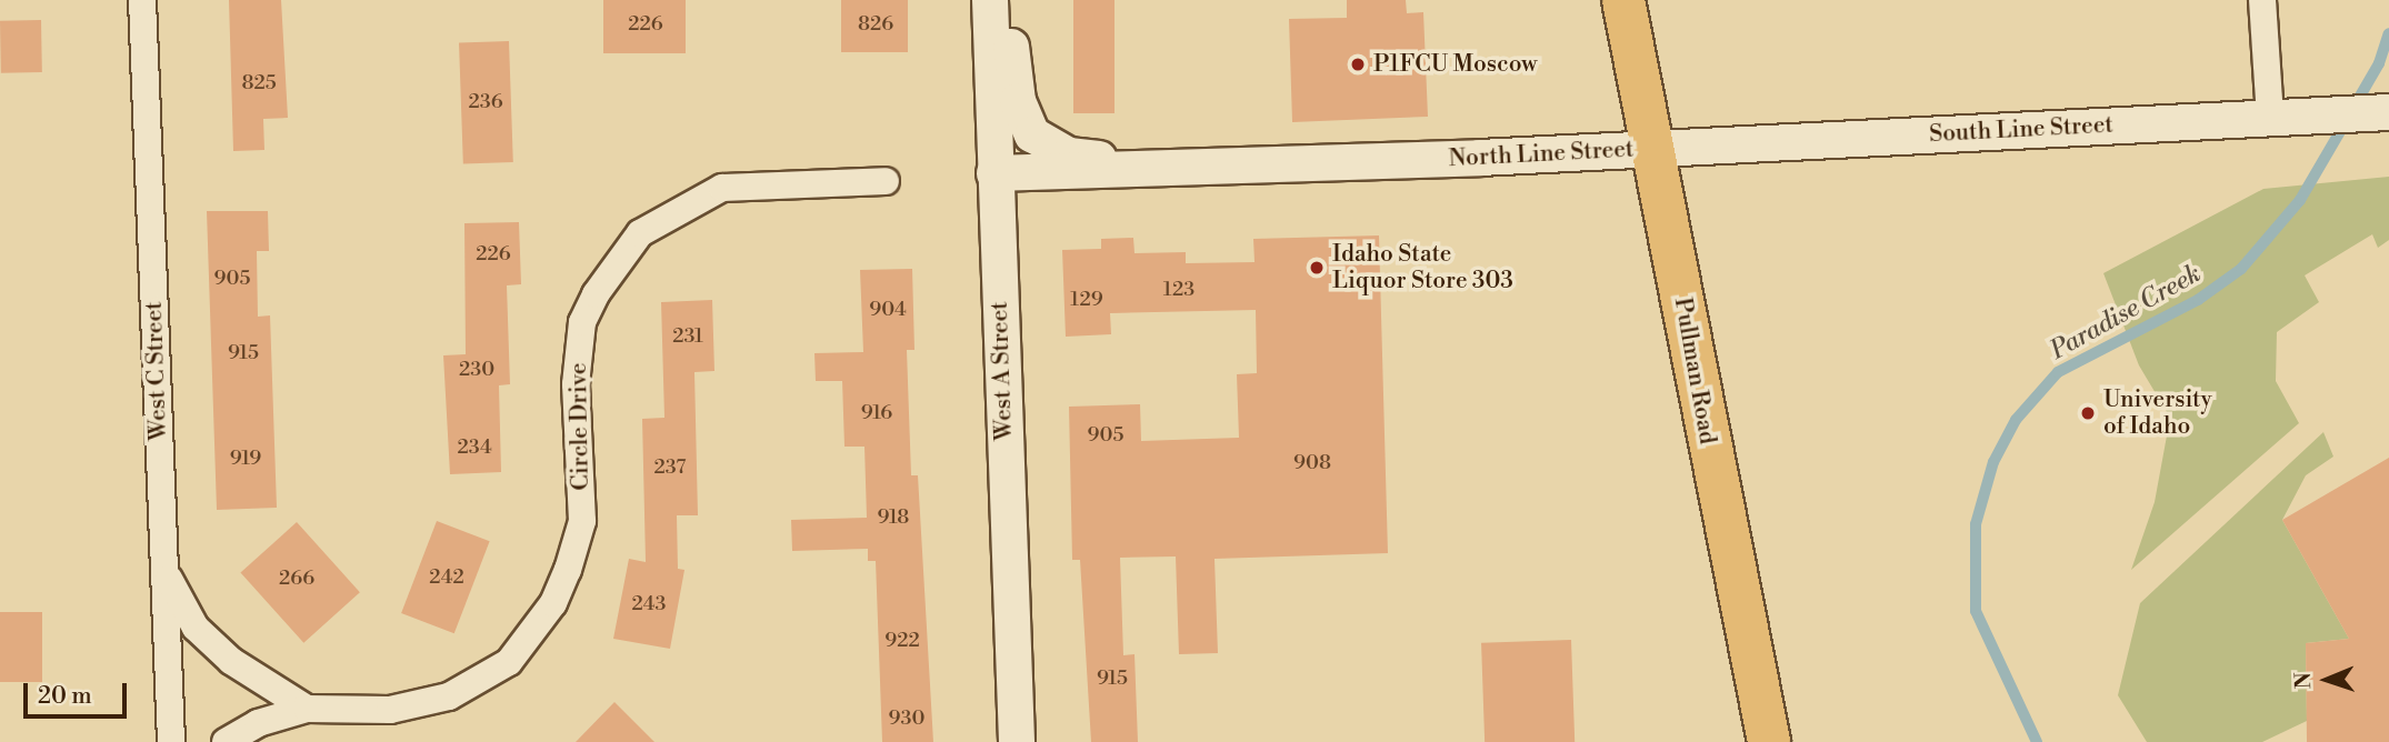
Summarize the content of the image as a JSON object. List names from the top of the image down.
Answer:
{
  "streets": {
    "main road": ["Pullman Road"],
    "street": [
      "South Line Street",
      "North Line Street",
      "West C Street",
      "West A Street",
      "Circle Drive"
    ]
  },
  "crossings": [
    ["South Line Street", "North Line Street"],
    ["South Line Street", "Pullman Road"],
    ["North Line Street", "Pullman Road"]
  ],
  "water": ["Paradise Creek"],
  "places": ["P1FCU Moscow", "Idaho State Liquor Store 303", "University of Idaho"],
  "house_numbers": [
    "226",
    "826",
    "825",
    "236",
    "226",
    "905",
    "123",
    "129",
    "904",
    "231",
    "915",
    "230",
    "916",
    "905",
    "234",
    "919",
    "908",
    "237",
    "918",
    "242",
    "266",
    "243",
    "922",
    "915",
    "930"
  ],
  "scale_bar": "20 m",
  "north": "left"
}
